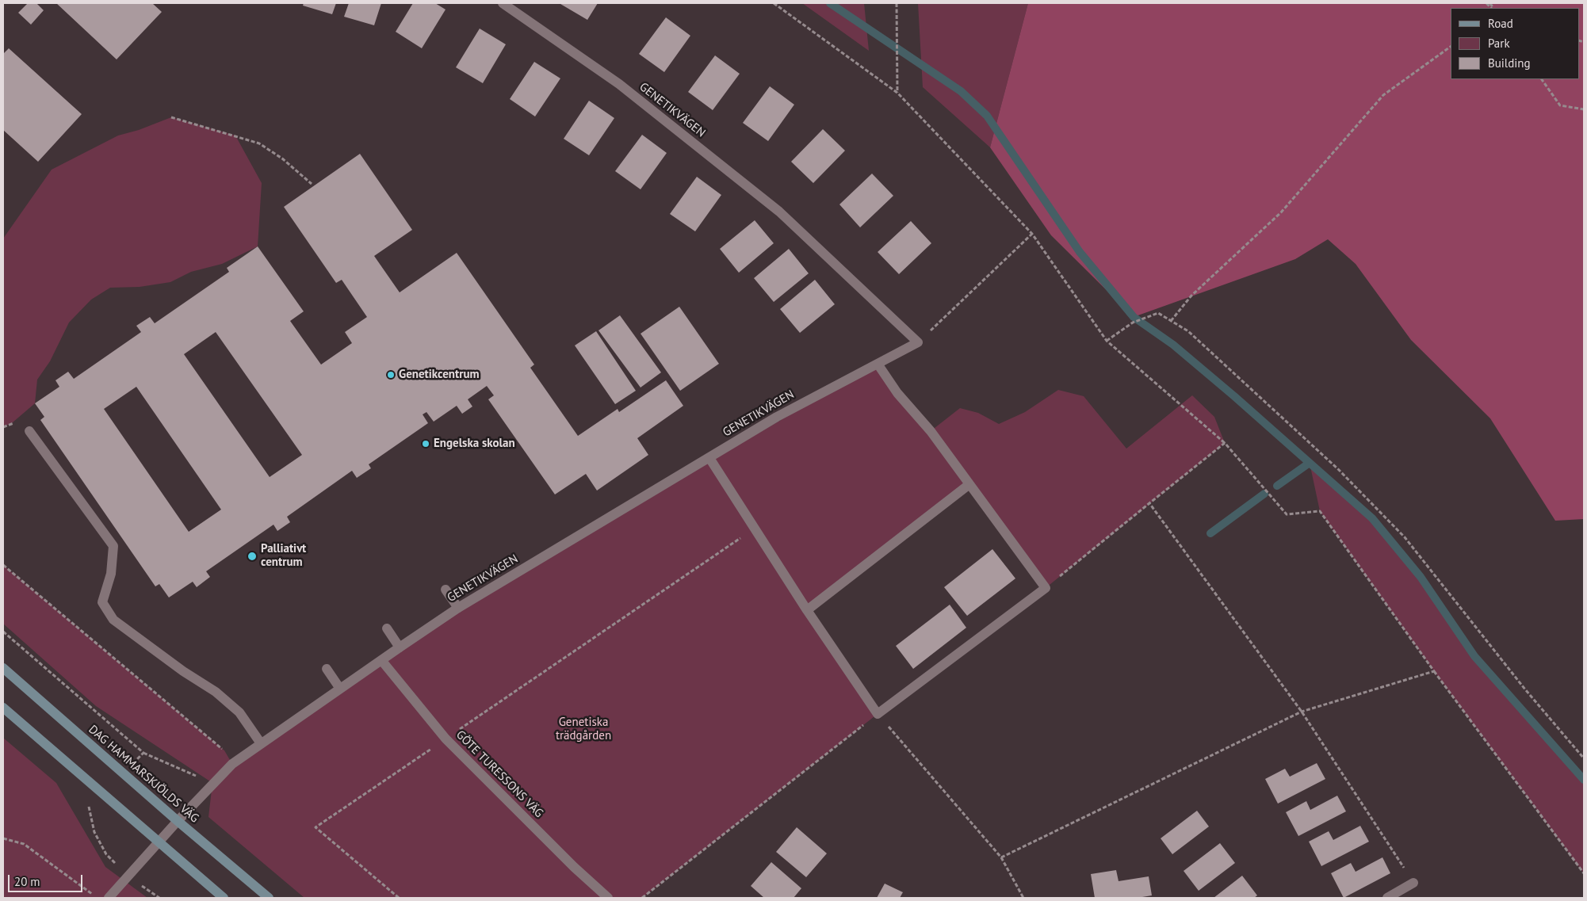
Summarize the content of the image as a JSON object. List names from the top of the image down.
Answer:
{
  "streets": {
    "main road": ["DAG HAMMARSKJÖLDS VÄG"],
    "street": ["GENETIKVÄGEN", "GÖTE TURESSONS VÄG"]
  },
  "crossings": [
    ["GENETIKVÄGEN", "DAG HAMMARSKJÖLDS VÄG"],
    ["GENETIKVÄGEN", "GÖTE TURESSONS VÄG"]
  ],
  "parks": ["Genetiska trädgården"],
  "places": ["Genetikcentrum", "Engelska skolan", "Palliativt centrum"],
  "legend": ["Road", "Park", "Building"],
  "scale_bar": "20 m"
}
